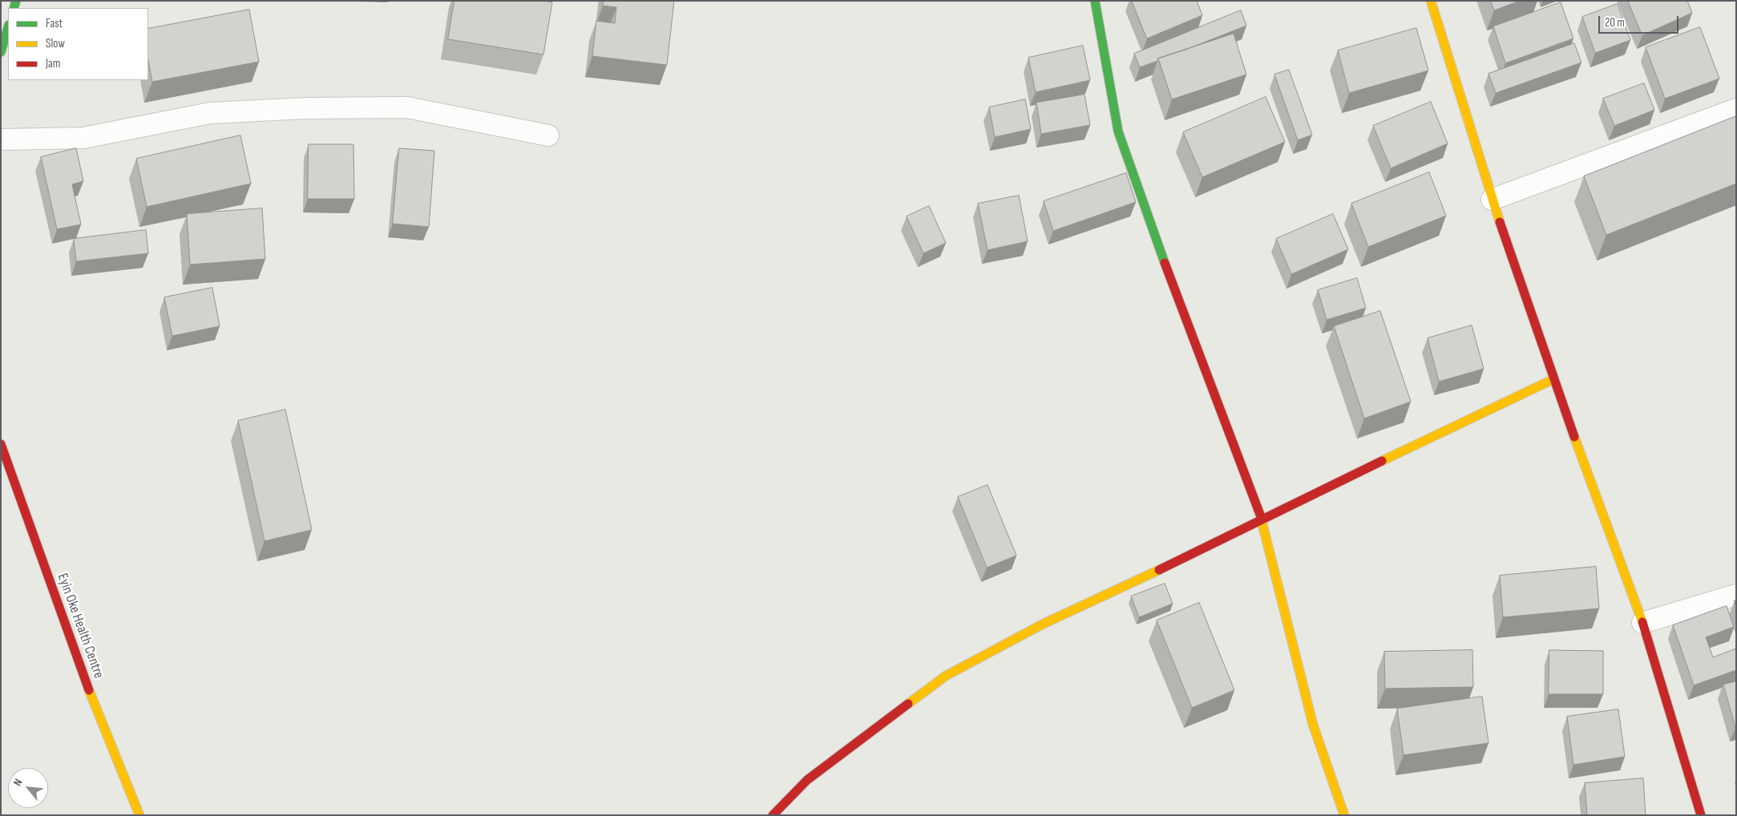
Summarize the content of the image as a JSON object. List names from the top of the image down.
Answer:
{
  "streets": {
    "street": ["Eyin Oke Health Centre"]
  },
  "legend": ["Fast", "Slow", "Jam"],
  "scale_bar": "20 m",
  "north": "top left"
}
